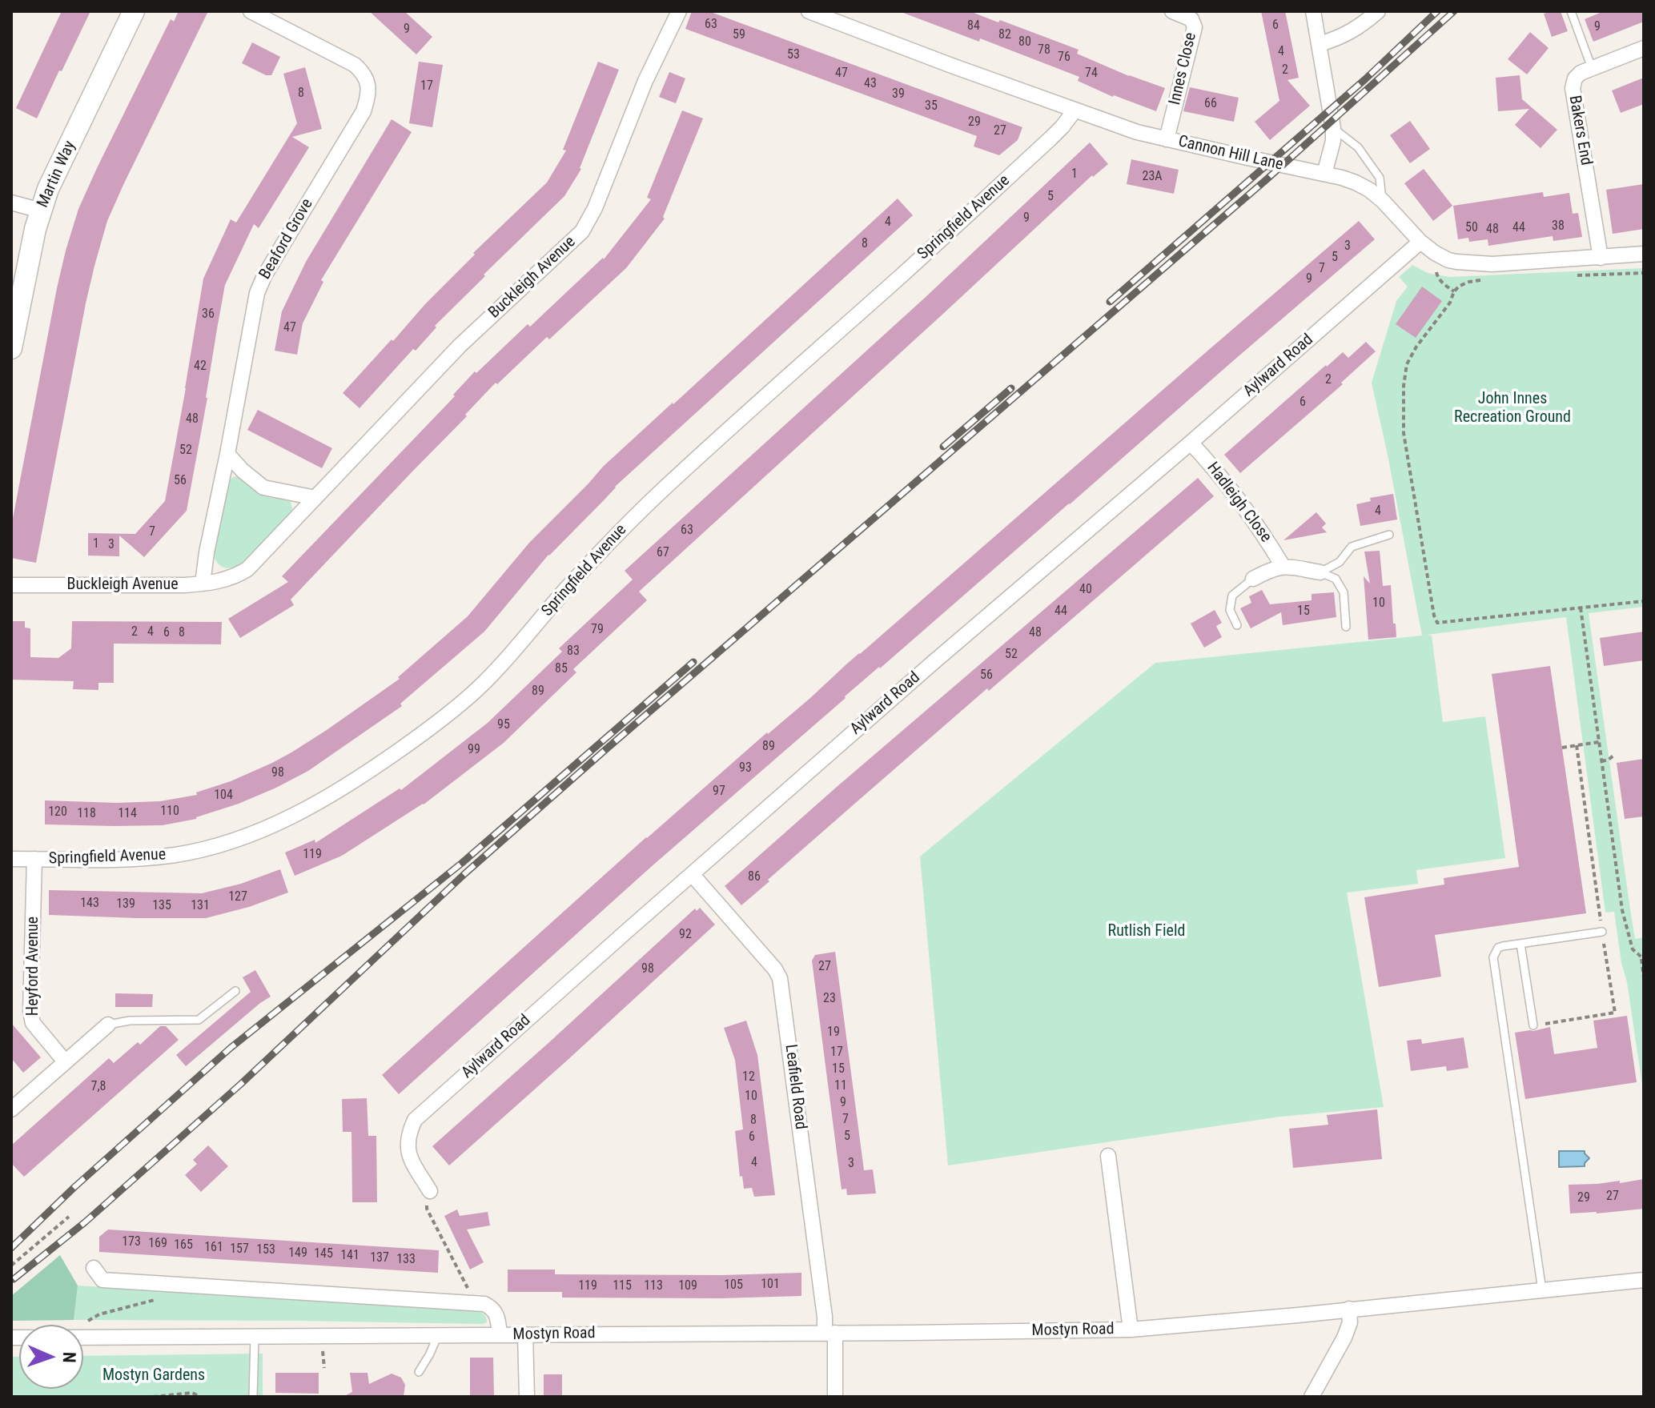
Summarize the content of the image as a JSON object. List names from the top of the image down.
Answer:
{
  "streets": {
    "main road": ["Martin Way"],
    "street": [
      "Innes Close",
      "Bakers End",
      "Cannon Hill Lane",
      "Springfield Avenue",
      "Beaford Grove",
      "Buckleigh Avenue",
      "Aylward Road",
      "Hadleigh Close",
      "Heyford Avenue",
      "Leafield Road",
      "Mostyn Road"
    ]
  },
  "crossings": [
    ["Innes Close", "Cannon Hill Lane"],
    ["Bakers End", "Cannon Hill Lane"],
    ["Cannon Hill Lane", "Springfield Avenue"],
    ["Cannon Hill Lane", "Aylward Road"],
    ["Springfield Avenue", "Heyford Avenue"],
    ["Beaford Grove", "Buckleigh Avenue"],
    ["Aylward Road", "Hadleigh Close"],
    ["Aylward Road", "Leafield Road"],
    ["Leafield Road", "Mostyn Road"]
  ],
  "parks": ["John Innes Recreation Ground", "Rutlish Field", "Mostyn Gardens"],
  "house_numbers": [
    "63",
    "6",
    "84",
    "9",
    "9",
    "59",
    "82",
    "80",
    "78",
    "4",
    "53",
    "76",
    "2",
    "47",
    "74",
    "43",
    "17",
    "8",
    "39",
    "66",
    "35",
    "29",
    "27",
    "1",
    "23A",
    "5",
    "9",
    "4",
    "38",
    "50",
    "44",
    "48",
    "8",
    "3",
    "5",
    "7",
    "9",
    "36",
    "47",
    "42",
    "2",
    "6",
    "48",
    "52",
    "56",
    "4",
    "63",
    "7",
    "1",
    "3",
    "67",
    "40",
    "10",
    "44",
    "15",
    "79",
    "2",
    "4",
    "6",
    "8",
    "48",
    "83",
    "52",
    "85",
    "56",
    "89",
    "95",
    "89",
    "99",
    "93",
    "98",
    "97",
    "104",
    "110",
    "120",
    "118",
    "114",
    "119",
    "86",
    "127",
    "143",
    "139",
    "135",
    "131",
    "92",
    "27",
    "98",
    "23",
    "19",
    "17",
    "15",
    "12",
    "11",
    "7,8",
    "10",
    "9",
    "7",
    "8",
    "5",
    "6",
    "4",
    "3",
    "27",
    "29",
    "173",
    "169",
    "165",
    "161",
    "157",
    "153",
    "149",
    "145",
    "141",
    "137",
    "133",
    "101",
    "105",
    "119",
    "115",
    "113",
    "109"
  ],
  "north": "right"
}
